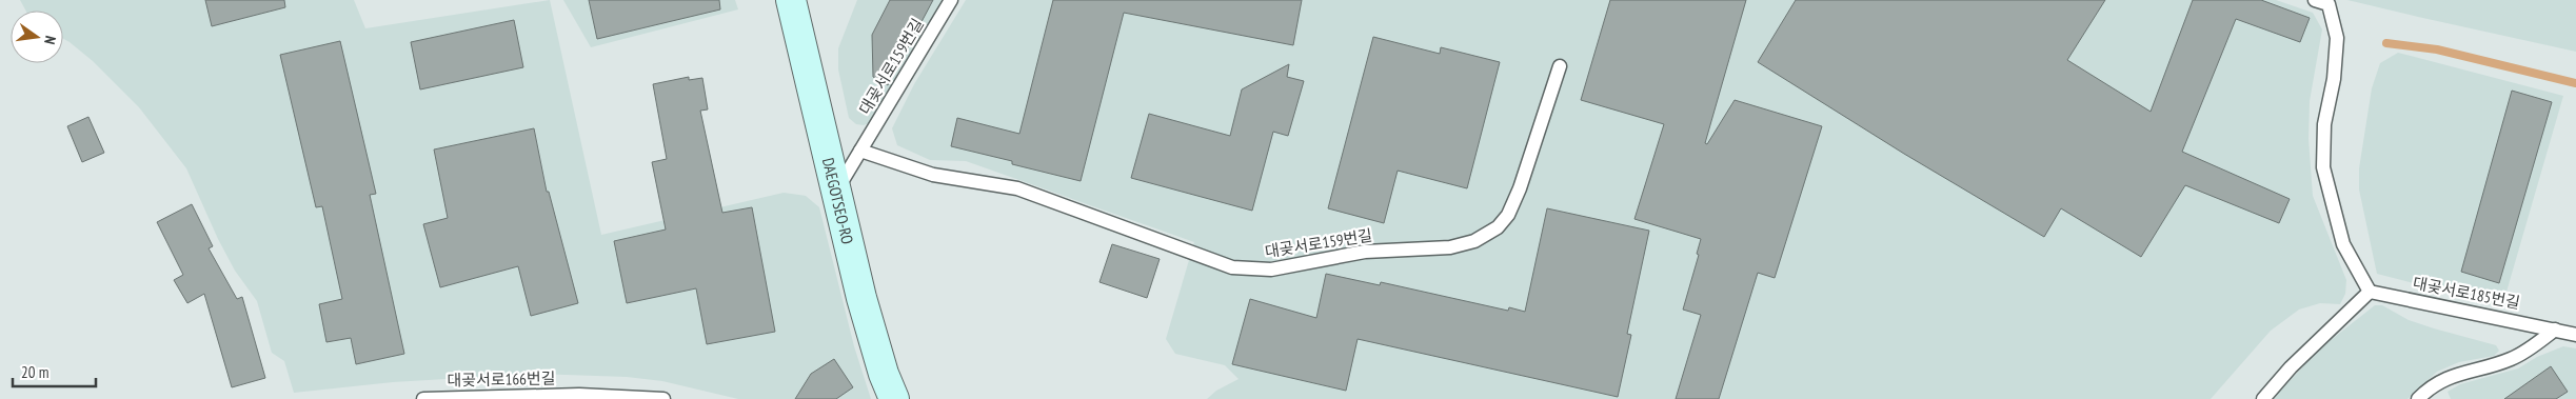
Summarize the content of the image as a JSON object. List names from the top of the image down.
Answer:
{
  "streets": {
    "street": ["DAEGOTSEO-RO"],
    "lane": ["대곶서로159번길", "대곶서로185번길", "대곶서로166번길"]
  },
  "crossings": [
    ["대곶서로159번길", "DAEGOTSEO-RO"]
  ],
  "scale_bar": "20 m",
  "north": "right"
}
